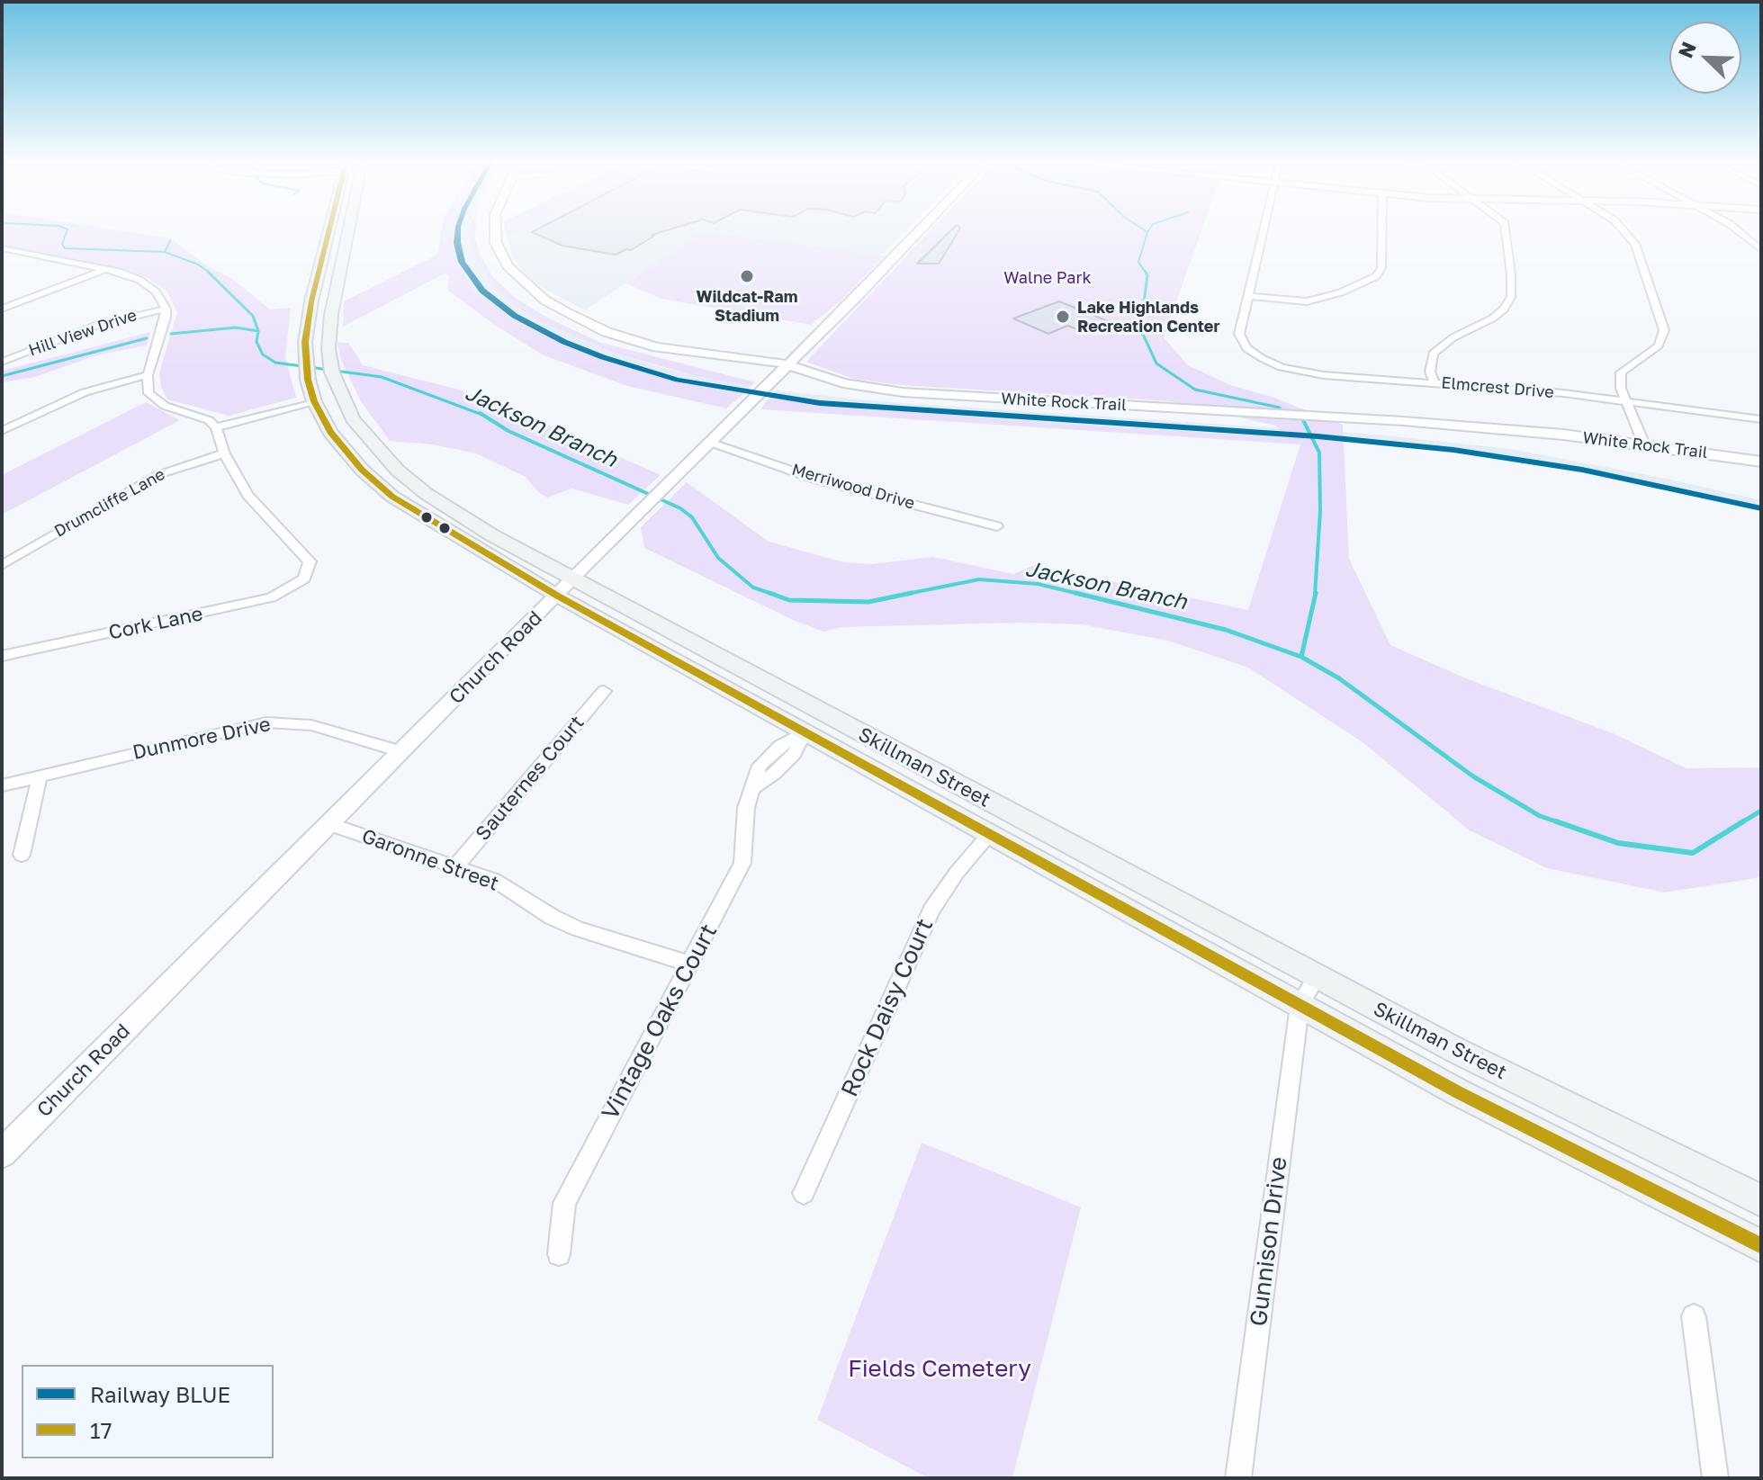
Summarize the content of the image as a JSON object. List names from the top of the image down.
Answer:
{
  "streets": {
    "main road": ["Skillman Street"],
    "street": [
      "Hill View Drive",
      "Elmcrest Drive",
      "White Rock Trail",
      "Merriwood Drive",
      "Drumcliffe Lane",
      "Cork Lane",
      "Church Road",
      "Dunmore Drive",
      "Sauternes Court",
      "Garonne Street",
      "Rock Daisy Court",
      "Vintage Oaks Court",
      "Gunnison Drive"
    ]
  },
  "crossings": [
    ["White Rock Trail", "Church Road"],
    ["Merriwood Drive", "Church Road"],
    ["Drumcliffe Lane", "Cork Lane"],
    ["Church Road", "Dunmore Drive"],
    ["Church Road", "Skillman Street"],
    ["Church Road", "Garonne Street"],
    ["Skillman Street", "Rock Daisy Court"],
    ["Skillman Street", "Vintage Oaks Court"],
    ["Skillman Street", "Gunnison Drive"],
    ["Sauternes Court", "Garonne Street"],
    ["Garonne Street", "Vintage Oaks Court"]
  ],
  "water": ["Jackson Branch"],
  "parks": ["Walne Park", "Fields Cemetery"],
  "places": ["Wildcat-Ram Stadium", "Lake Highlands Recreation Center"],
  "lines": ["rail line BLUE", "transit line 17"],
  "legend": ["Railway BLUE", "17"],
  "north": "top left"
}
